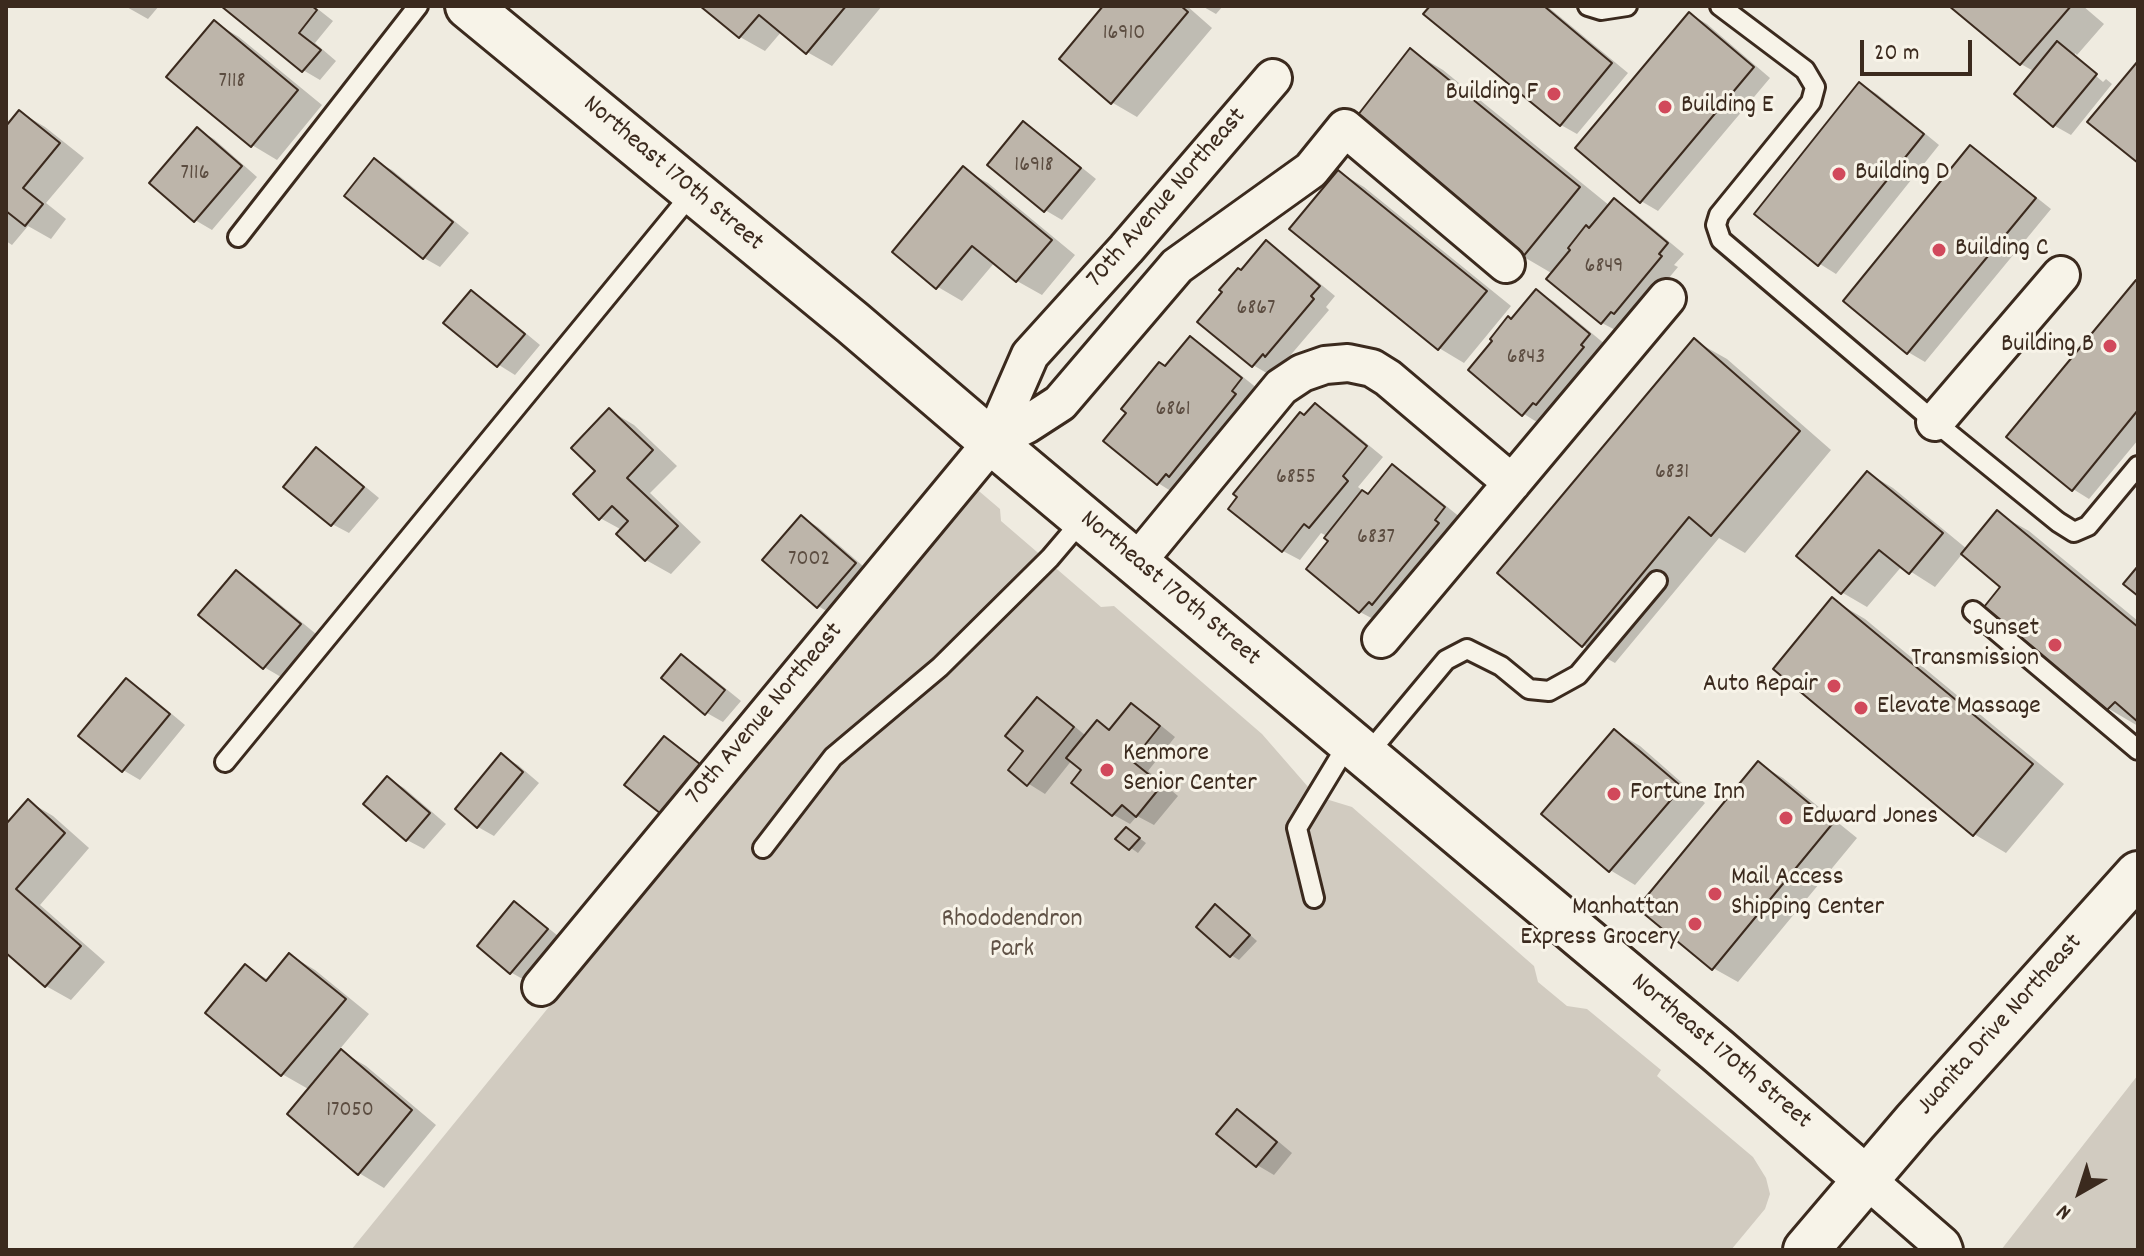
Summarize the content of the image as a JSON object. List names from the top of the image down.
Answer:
{
  "streets": {
    "main road": ["Northeast 170th Street", "Juanita Drive Northeast"],
    "street": ["70th Avenue Northeast"]
  },
  "crossings": [
    ["Northeast 170th Street", "70th Avenue Northeast"],
    ["Northeast 170th Street", "Juanita Drive Northeast"]
  ],
  "parks": ["Rhododendron Park"],
  "places": [
    "Building F",
    "Building E",
    "Building D",
    "Building C",
    "Building B",
    "Sunset Transmission",
    "Auto Repair",
    "Elevate Massage",
    "Kenmore Senior Center",
    "Fortune Inn",
    "Edward Jones",
    "Mail Access Shipping Center",
    "Manhattan Express Grocery"
  ],
  "house_numbers": [
    "16910",
    "7118",
    "16918",
    "7116",
    "6849",
    "6867",
    "6843",
    "6861",
    "6831",
    "6855",
    "6837",
    "7002",
    "17050"
  ],
  "scale_bar": "20 m",
  "north": "bottom left"
}
